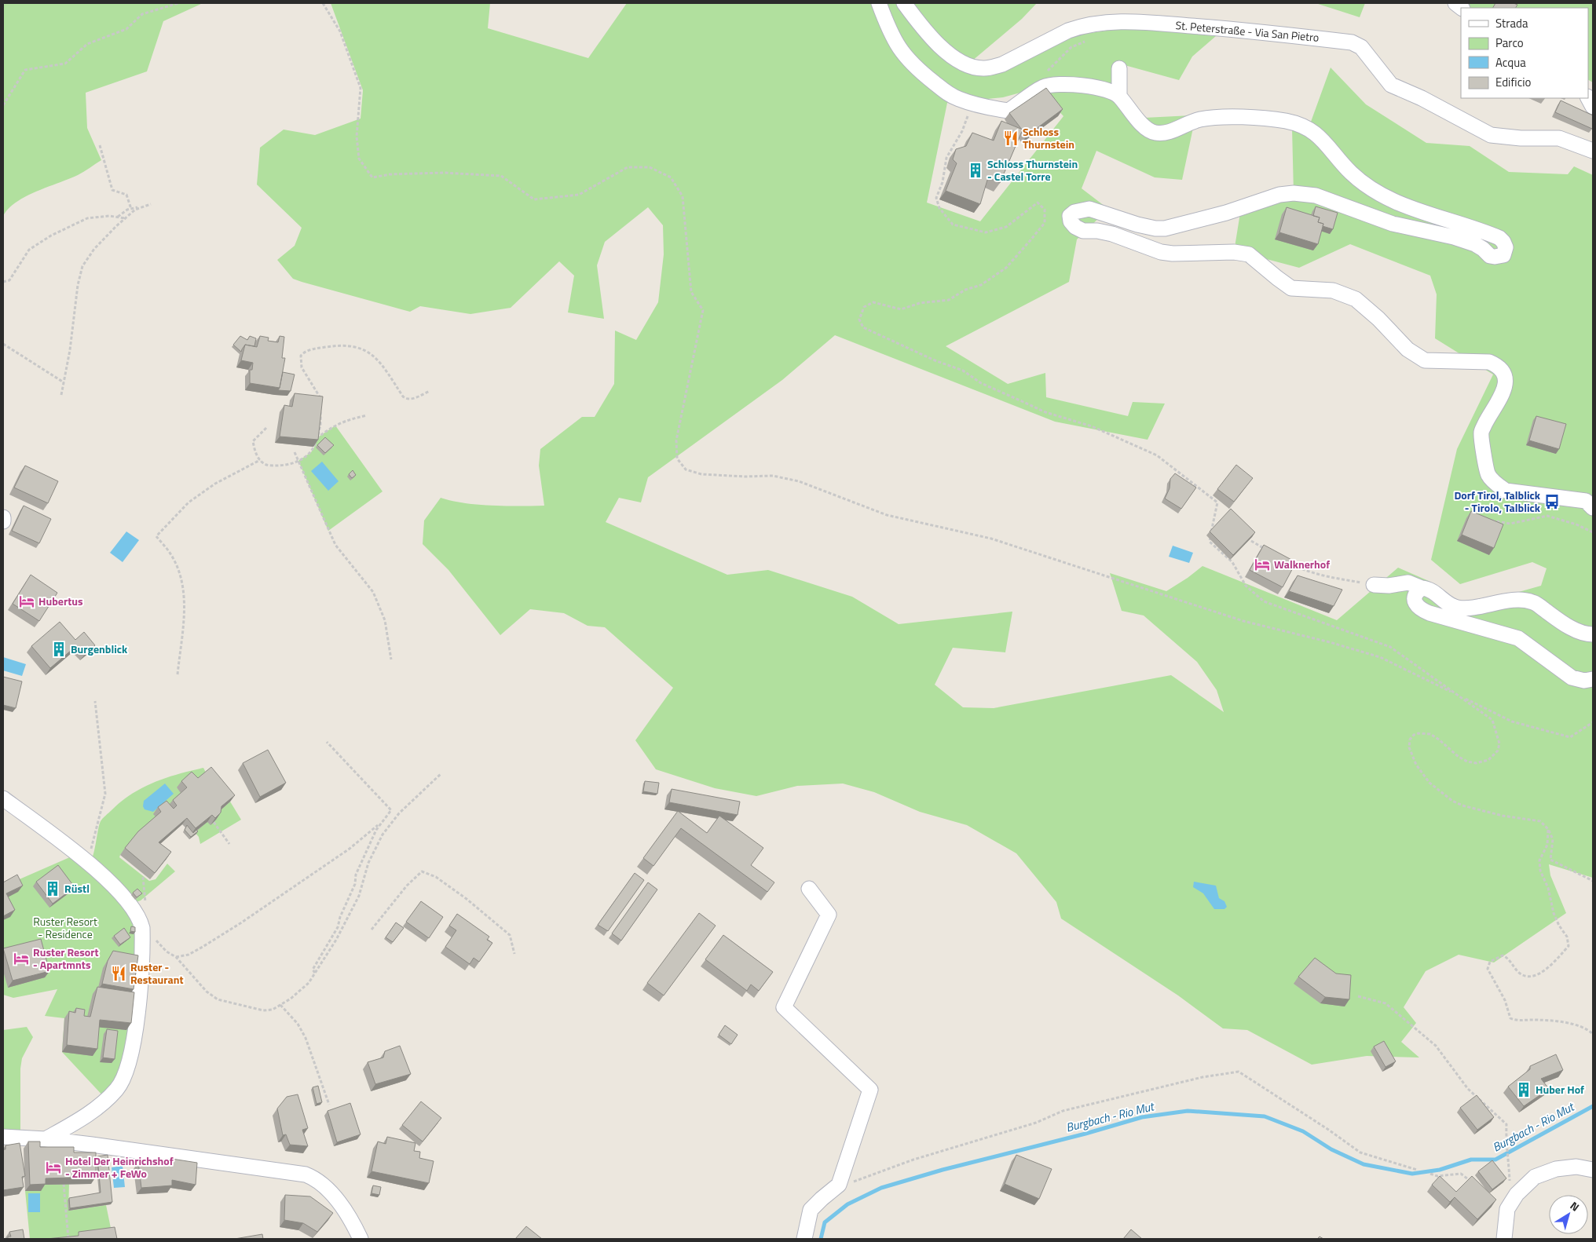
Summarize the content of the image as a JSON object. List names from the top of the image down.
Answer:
{
  "streets": {
    "street": ["St. Peterstraße - Via San Pietro"]
  },
  "water": ["Burgbach - Rio Mut"],
  "parks": ["Ruster Resort - Residence"],
  "places": {
    "restaurant": ["Schloss Thurnstein", "Ruster - Restaurant"],
    "building": [
      "Schloss Thurnstein - Castel Torre",
      "Burgenblick",
      "Rüstl",
      "Huber Hof"
    ],
    "bus stop": ["Dorf Tirol, Talblick - Tirolo, Talblick"],
    "hotel": [
      "Walknerhof",
      "Hubertus",
      "Ruster Resort - Apartmnts",
      "Hotel Der Heinrichshof - Zimmer + FeWo"
    ]
  },
  "legend": [
    "Strada",
    "Parco",
    "Acqua",
    "Edificio"
  ],
  "north": "top right"
}
